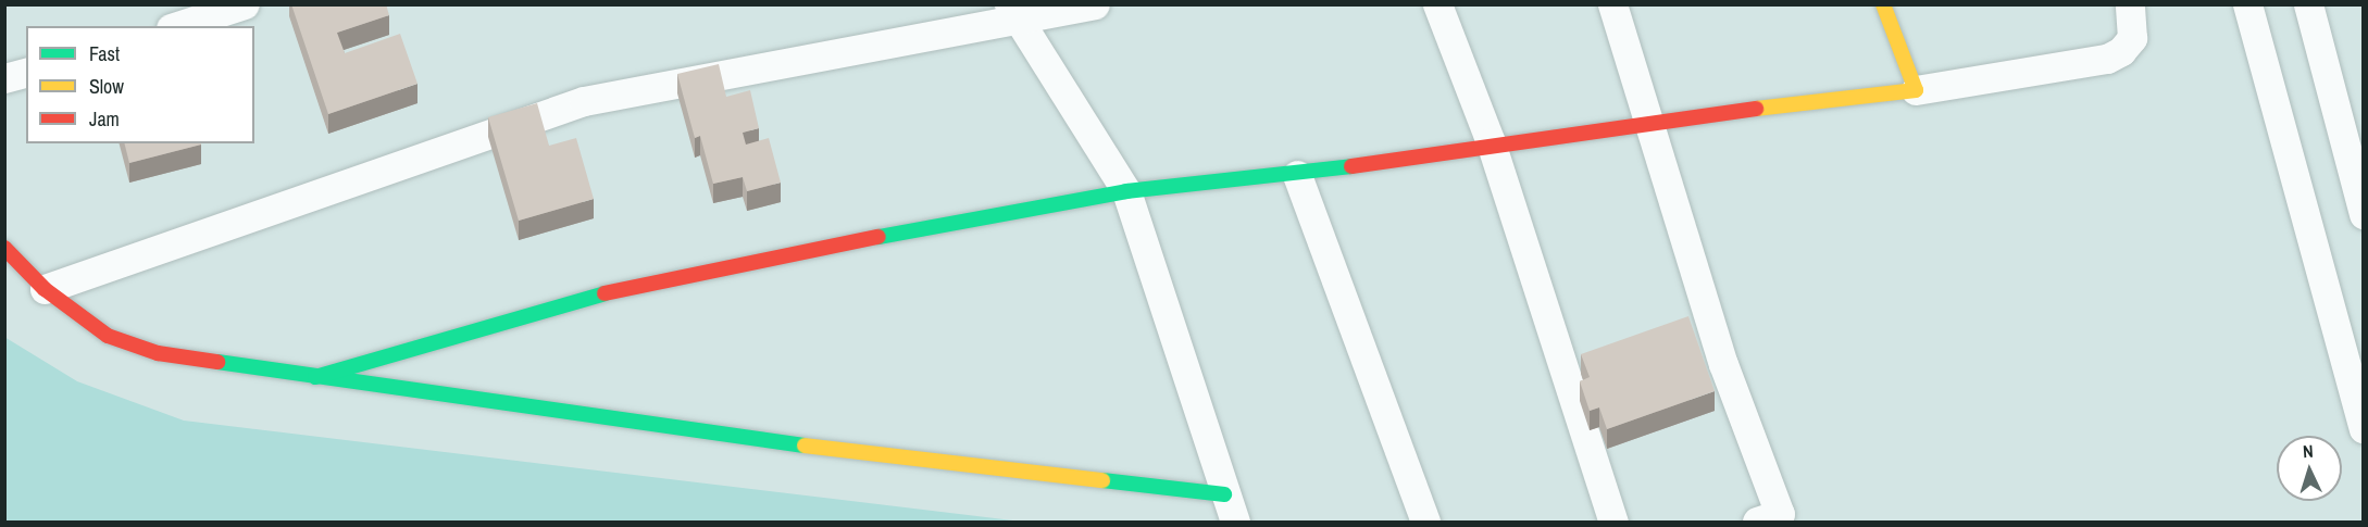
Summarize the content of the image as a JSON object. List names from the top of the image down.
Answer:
{
  "legend": ["Fast", "Slow", "Jam"],
  "north": "top"
}
